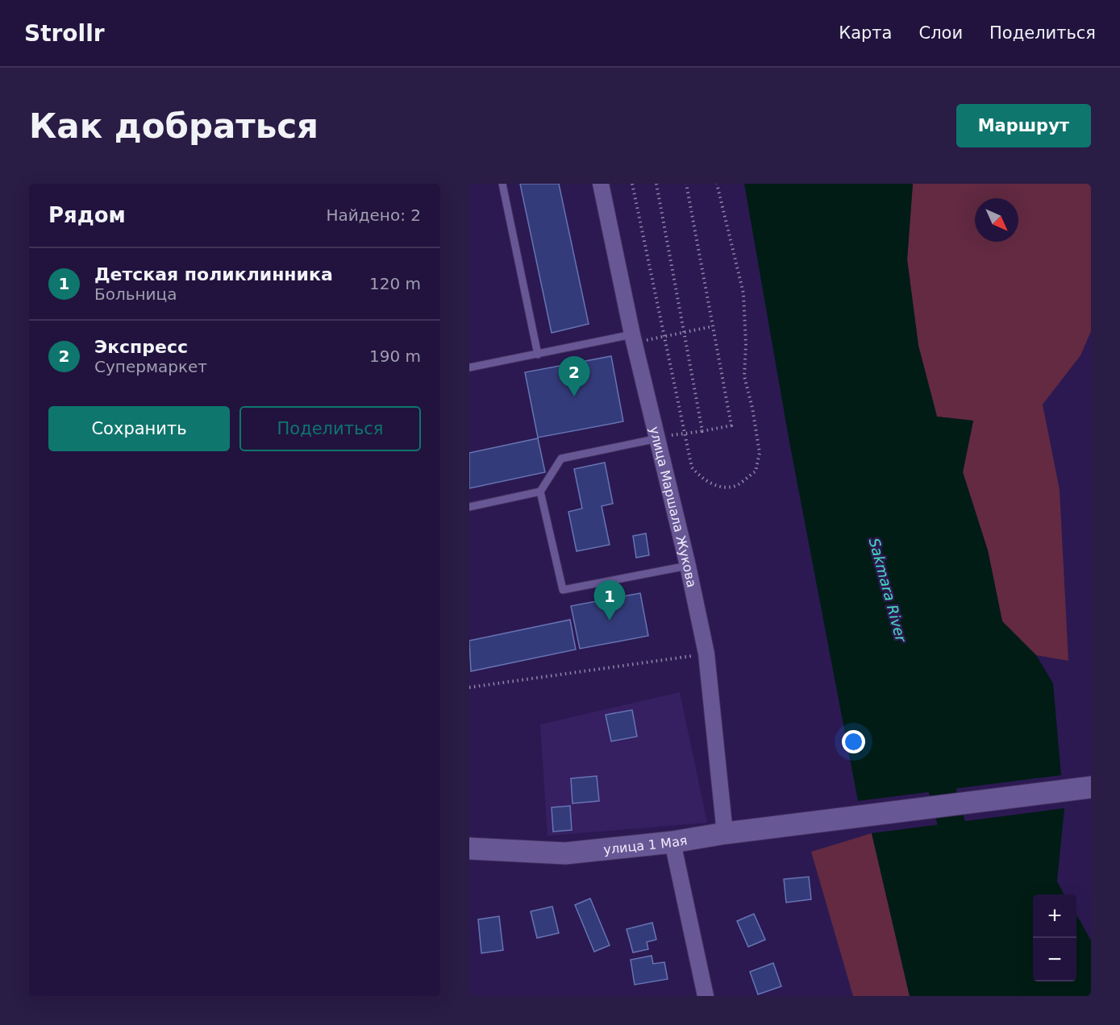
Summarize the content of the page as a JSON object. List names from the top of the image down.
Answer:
{
  "streets": {
    "main road": ["улица 1 Мая"],
    "street": ["улица Маршала Жукова"]
  },
  "crossings": [
    ["улица Маршала Жукова", "улица 1 Мая"]
  ],
  "water": ["Sakmara River"],
  "north": "bottom right",
  "page": {
    "header": "Strollr",
    "nav": ["Карта", "Слои", "Поделиться"],
    "buttons": [
      "Маршрут",
      ["Сохранить", "Поделиться"]
    ],
    "title": "Как добраться",
    "heading": ["Рядом", "Найдено: 2"],
    "list": [
      {
        "mark": "1",
        "name": "Детская поликлинника",
        "note": "Больница",
        "value": "120 m"
      },
      {
        "mark": "2",
        "name": "Экспресс",
        "note": "Супермаркет",
        "value": "190 m"
      }
    ],
    "pins": ["2", "1"],
    "map_buttons": ["+", "−"]
  }
}
